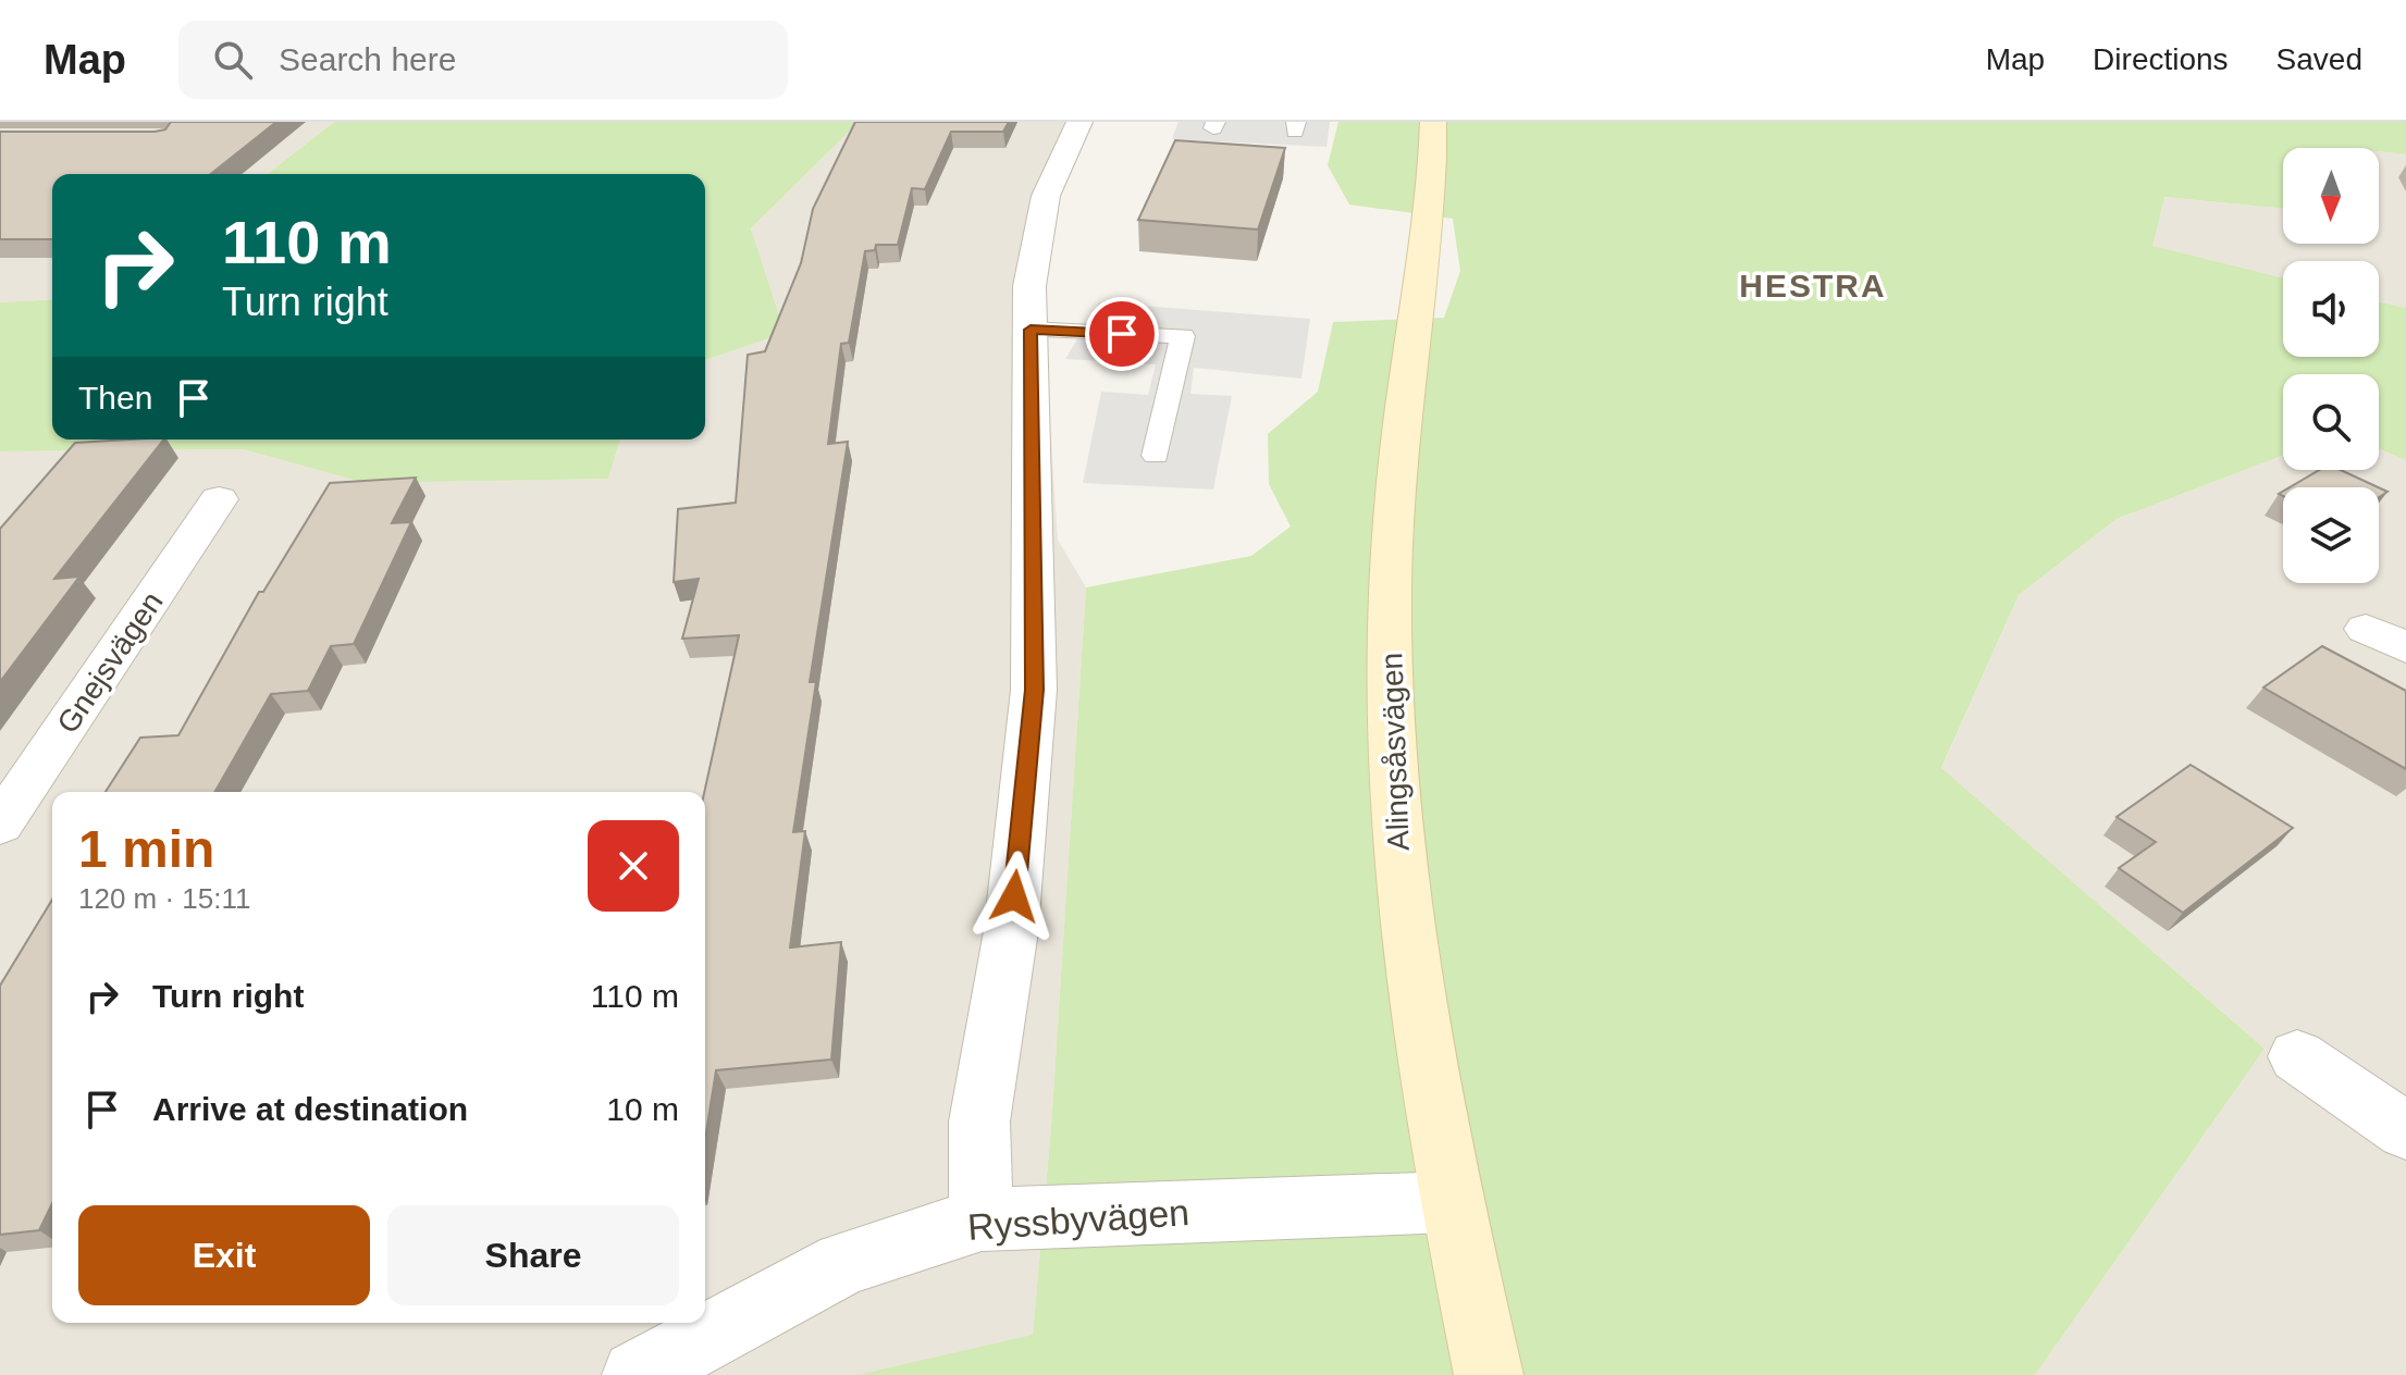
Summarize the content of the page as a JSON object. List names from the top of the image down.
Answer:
{
  "streets": {
    "main road": ["Alingsåsvägen"],
    "street": ["Gnejsvägen", "Ryssbyvägen"]
  },
  "crossings": [
    ["Alingsåsvägen", "Ryssbyvägen"]
  ],
  "districts": ["HESTRA"],
  "north": "bottom",
  "page": {
    "header": "Map",
    "search": "Search here",
    "nav": ["Map", "Directions", "Saved"],
    "turn": ["110 m", "Turn right"],
    "then": "Then",
    "heading": ["1 min", "120 m · 15:11"],
    "list": [
      {
        "name": "Turn right",
        "value": "110 m"
      },
      {
        "name": "Arrive at destination",
        "value": "10 m"
      }
    ],
    "buttons": ["Exit", "Share"]
  }
}
